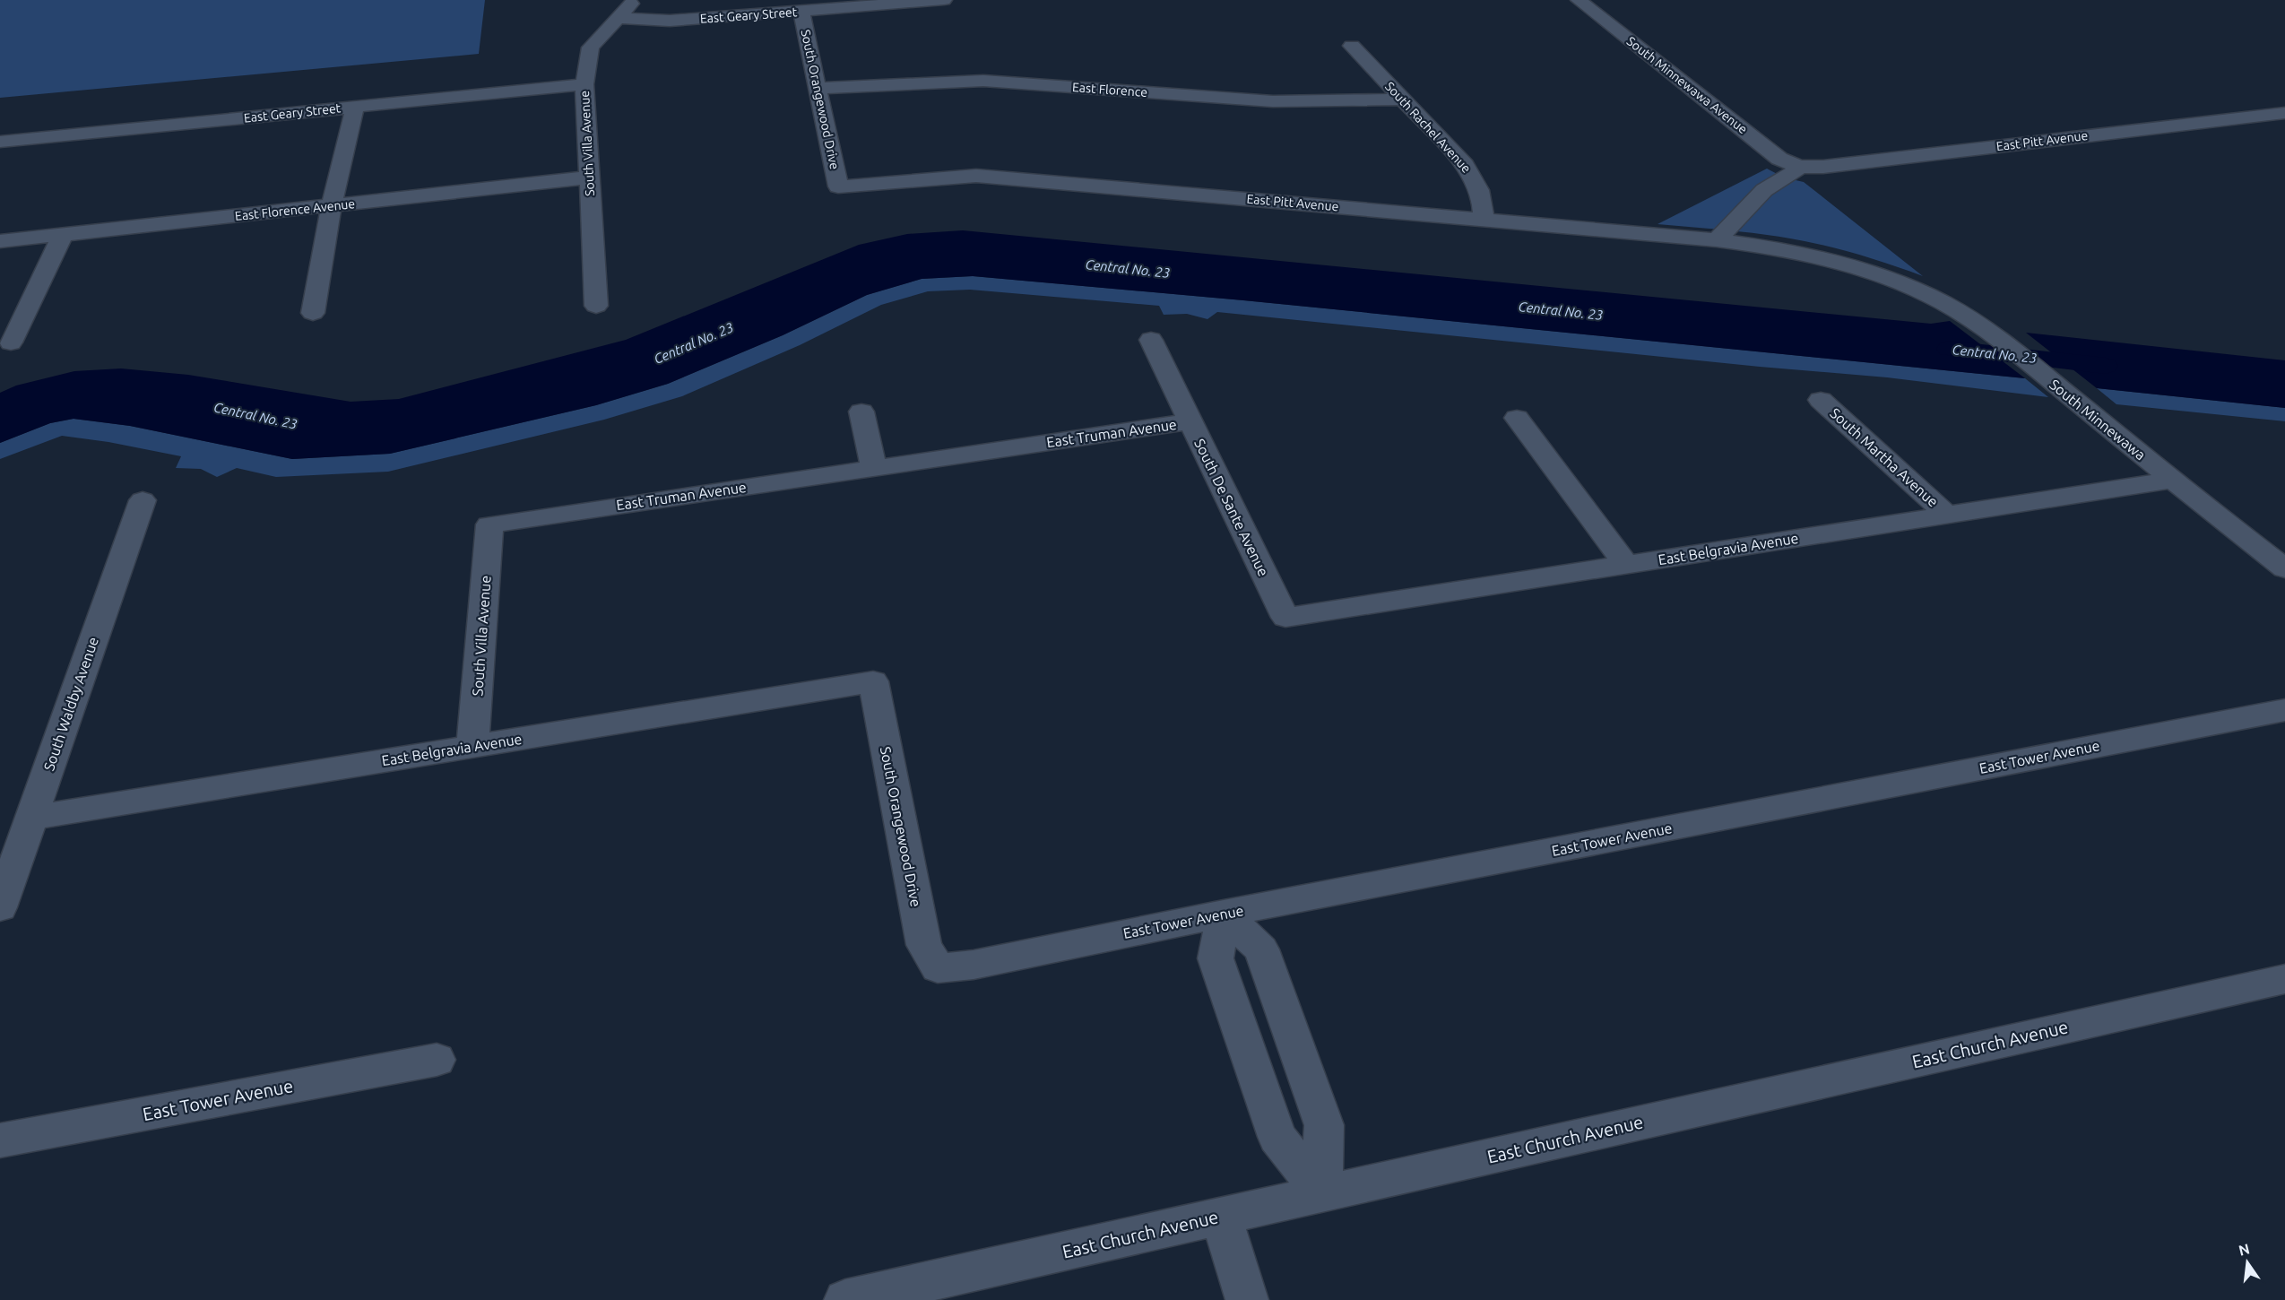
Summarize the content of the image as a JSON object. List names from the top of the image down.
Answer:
{
  "streets": {
    "street": [
      "East Geary Street",
      "South Minnewawa Avenue",
      "East Florence",
      "South Orangewood Drive",
      "South Rachel Avenue",
      "East Pitt Avenue",
      "South Villa Avenue",
      "East Florence Avenue",
      "South Minnewawa",
      "East Truman Avenue",
      "South Martha Avenue",
      "South De Sante Avenue",
      "East Belgravia Avenue",
      "South Waldby Avenue",
      "East Tower Avenue",
      "East Church Avenue"
    ]
  },
  "crossings": [
    ["East Geary Street", "South Orangewood Drive"],
    ["East Geary Street", "South Villa Avenue"],
    ["South Minnewawa Avenue", "East Pitt Avenue"],
    ["East Florence", "South Orangewood Drive"],
    ["East Florence", "South Rachel Avenue"],
    ["South Orangewood Drive", "East Pitt Avenue"],
    ["South Orangewood Drive", "East Belgravia Avenue"],
    ["South Orangewood Drive", "East Tower Avenue"],
    ["South Rachel Avenue", "East Pitt Avenue"],
    ["East Pitt Avenue", "South Minnewawa"],
    ["South Villa Avenue", "East Florence Avenue"],
    ["South Villa Avenue", "East Truman Avenue"],
    ["South Villa Avenue", "East Belgravia Avenue"],
    ["South Minnewawa", "East Belgravia Avenue"],
    ["East Truman Avenue", "South De Sante Avenue"],
    ["South Martha Avenue", "East Belgravia Avenue"],
    ["South De Sante Avenue", "East Belgravia Avenue"],
    ["East Belgravia Avenue", "South Waldby Avenue"]
  ],
  "water": ["Central No. 23"],
  "north": "top"
}
